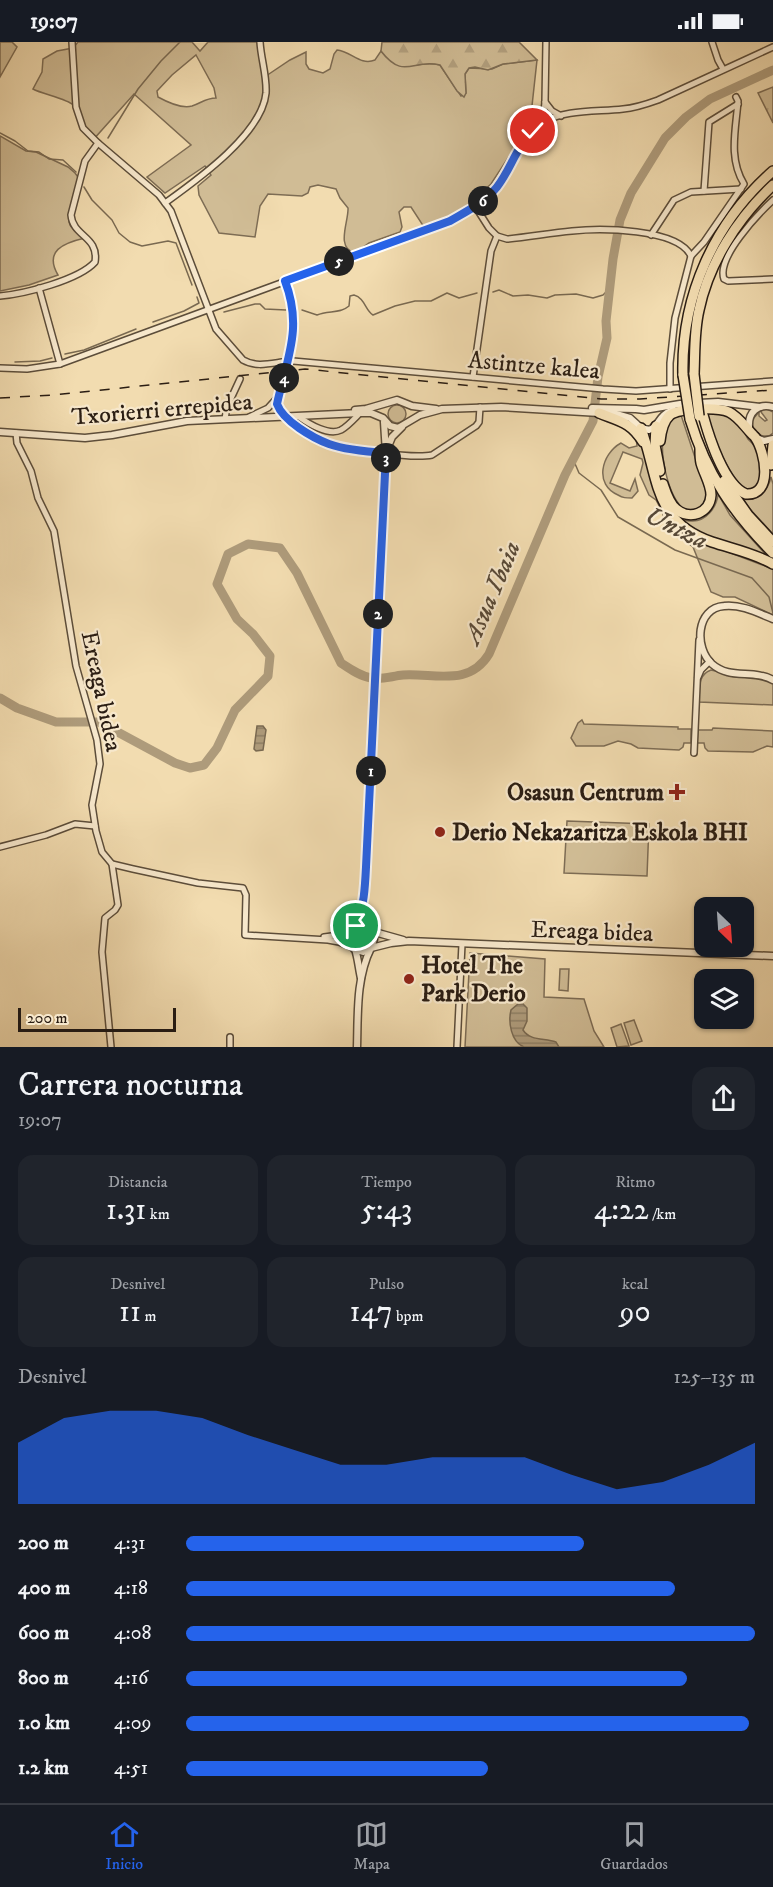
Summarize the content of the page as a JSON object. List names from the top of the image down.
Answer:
{
  "streets": {
    "street": ["Astintze kalea", "Txorierri errepidea", "Ereaga bidea"]
  },
  "crossings": [
    ["Txorierri errepidea", "Ereaga bidea"]
  ],
  "water": ["Untza", "Asua Ibaia"],
  "places": {
    "health": ["Osasun Centrum"],
    "other": ["Derio Nekazaritza Eskola BHI", "Hotel The Park Derio"]
  },
  "scale_bar": "200 m",
  "north": "bottom right",
  "page": {
    "status": "19:07",
    "pins": [
      "6",
      "5",
      "4",
      "3",
      "2",
      "1"
    ],
    "scale": "200 m",
    "heading": ["Carrera nocturna", "19:07"],
    "stats": [
      ["Distancia", "1.31 km"],
      ["Tiempo", "5:43"],
      ["Ritmo", "4:22 /km"],
      ["Desnivel", "11 m"],
      ["Pulso", "147 bpm"],
      ["kcal", "90"]
    ],
    "chart": ["Desnivel", "125–135 m"],
    "list": [
      {
        "name": "200 m",
        "note": "4:31"
      },
      {
        "name": "400 m",
        "note": "4:18"
      },
      {
        "name": "600 m",
        "note": "4:08"
      },
      {
        "name": "800 m",
        "note": "4:16"
      },
      {
        "name": "1.0 km",
        "note": "4:09"
      },
      {
        "name": "1.2 km",
        "note": "4:51"
      }
    ],
    "tabs": ["Inicio", "Mapa", "Guardados"]
  }
}
